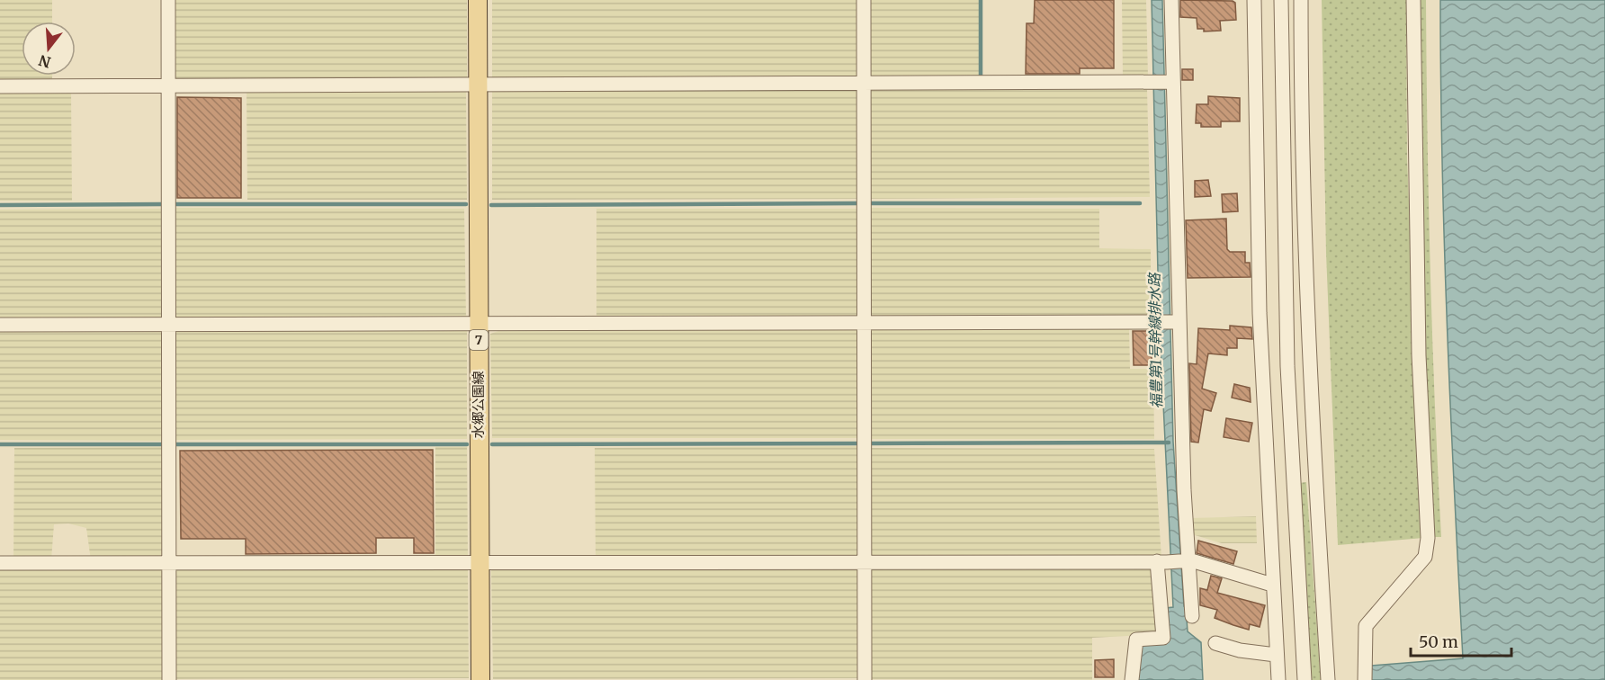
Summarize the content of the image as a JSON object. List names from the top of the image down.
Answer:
{
  "streets": {
    "main road": ["7", "水郷公園線"]
  },
  "water": ["福豊第1号幹線排水路"],
  "scale_bar": "50 m",
  "north": "bottom"
}
